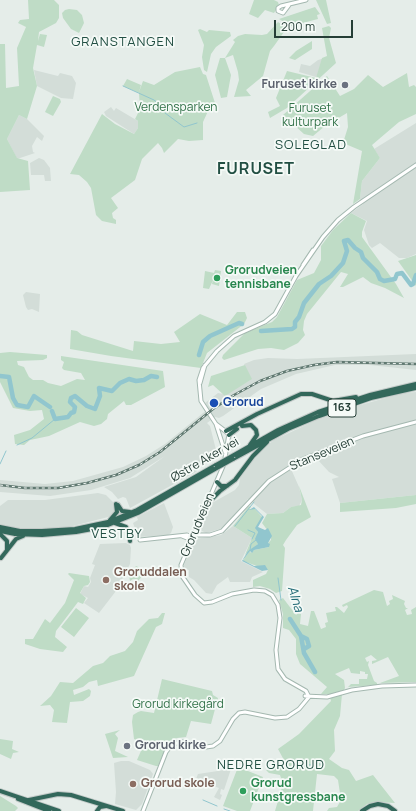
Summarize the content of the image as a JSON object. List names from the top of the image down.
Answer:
{
  "streets": {
    "highway": ["163", "Østre Aker vei"],
    "street": ["Stanseveien", "Grorudveien"]
  },
  "crossings": [
    ["163", "Østre Aker vei"],
    ["163", "Grorudveien"],
    ["Stanseveien", "Grorudveien"]
  ],
  "districts": [
    "GRANSTANGEN",
    "SOLEGLAD",
    "FURUSET",
    "VESTBY",
    "NEDRE GRORUD"
  ],
  "water": ["Alna"],
  "parks": ["Verdensparken", "Furuset kulturpark", "Grorud kirkegård"],
  "places": [
    "Furuset kirke",
    "Grorudveien tennisbane",
    "Grorud",
    "Groruddalen skole",
    "Grorud kirke",
    "Grorud skole",
    "Grorud kunstgressbane"
  ],
  "scale_bar": "200 m"
}
